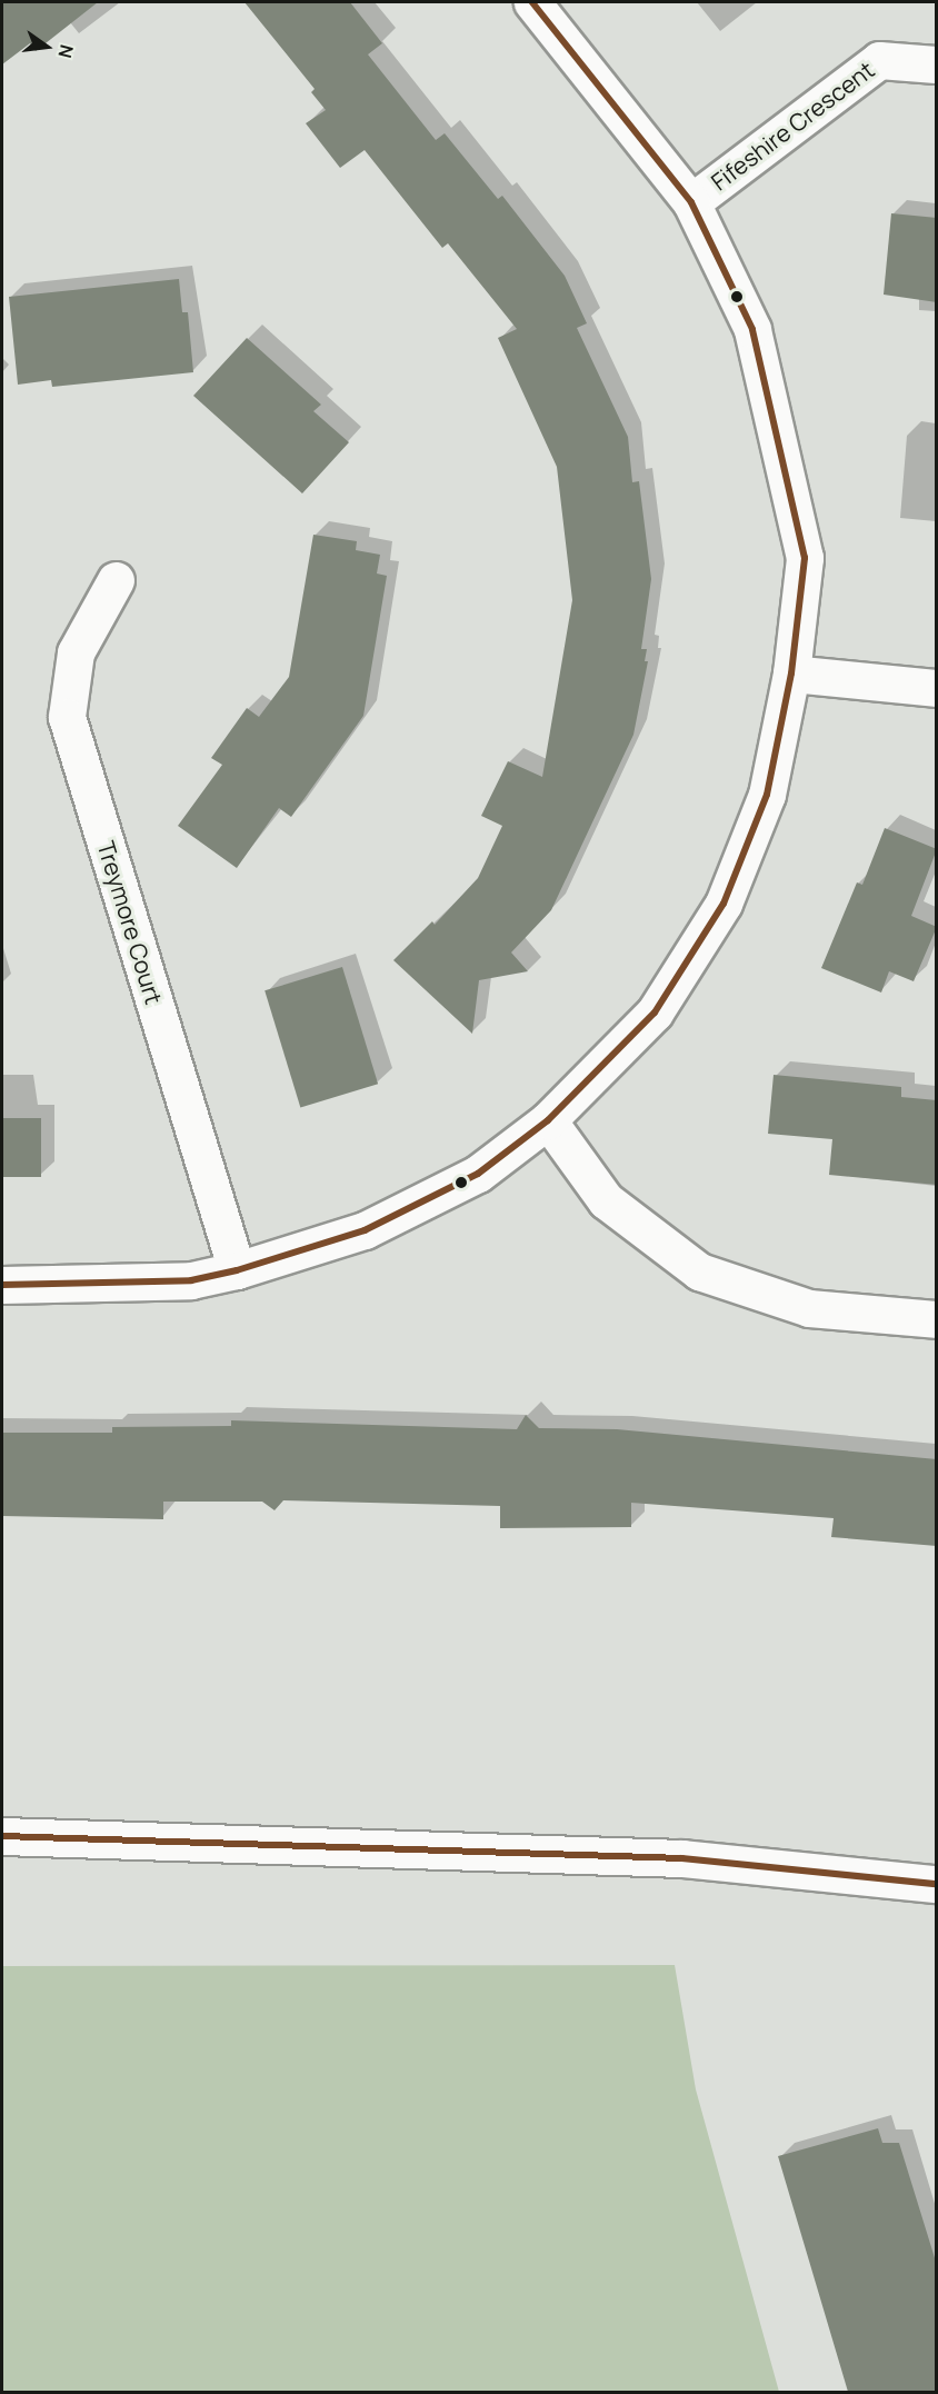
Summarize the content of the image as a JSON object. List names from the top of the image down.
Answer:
{
  "streets": {
    "street": ["Fifeshire Crescent", "Treymore Court"]
  },
  "north": "right"
}
